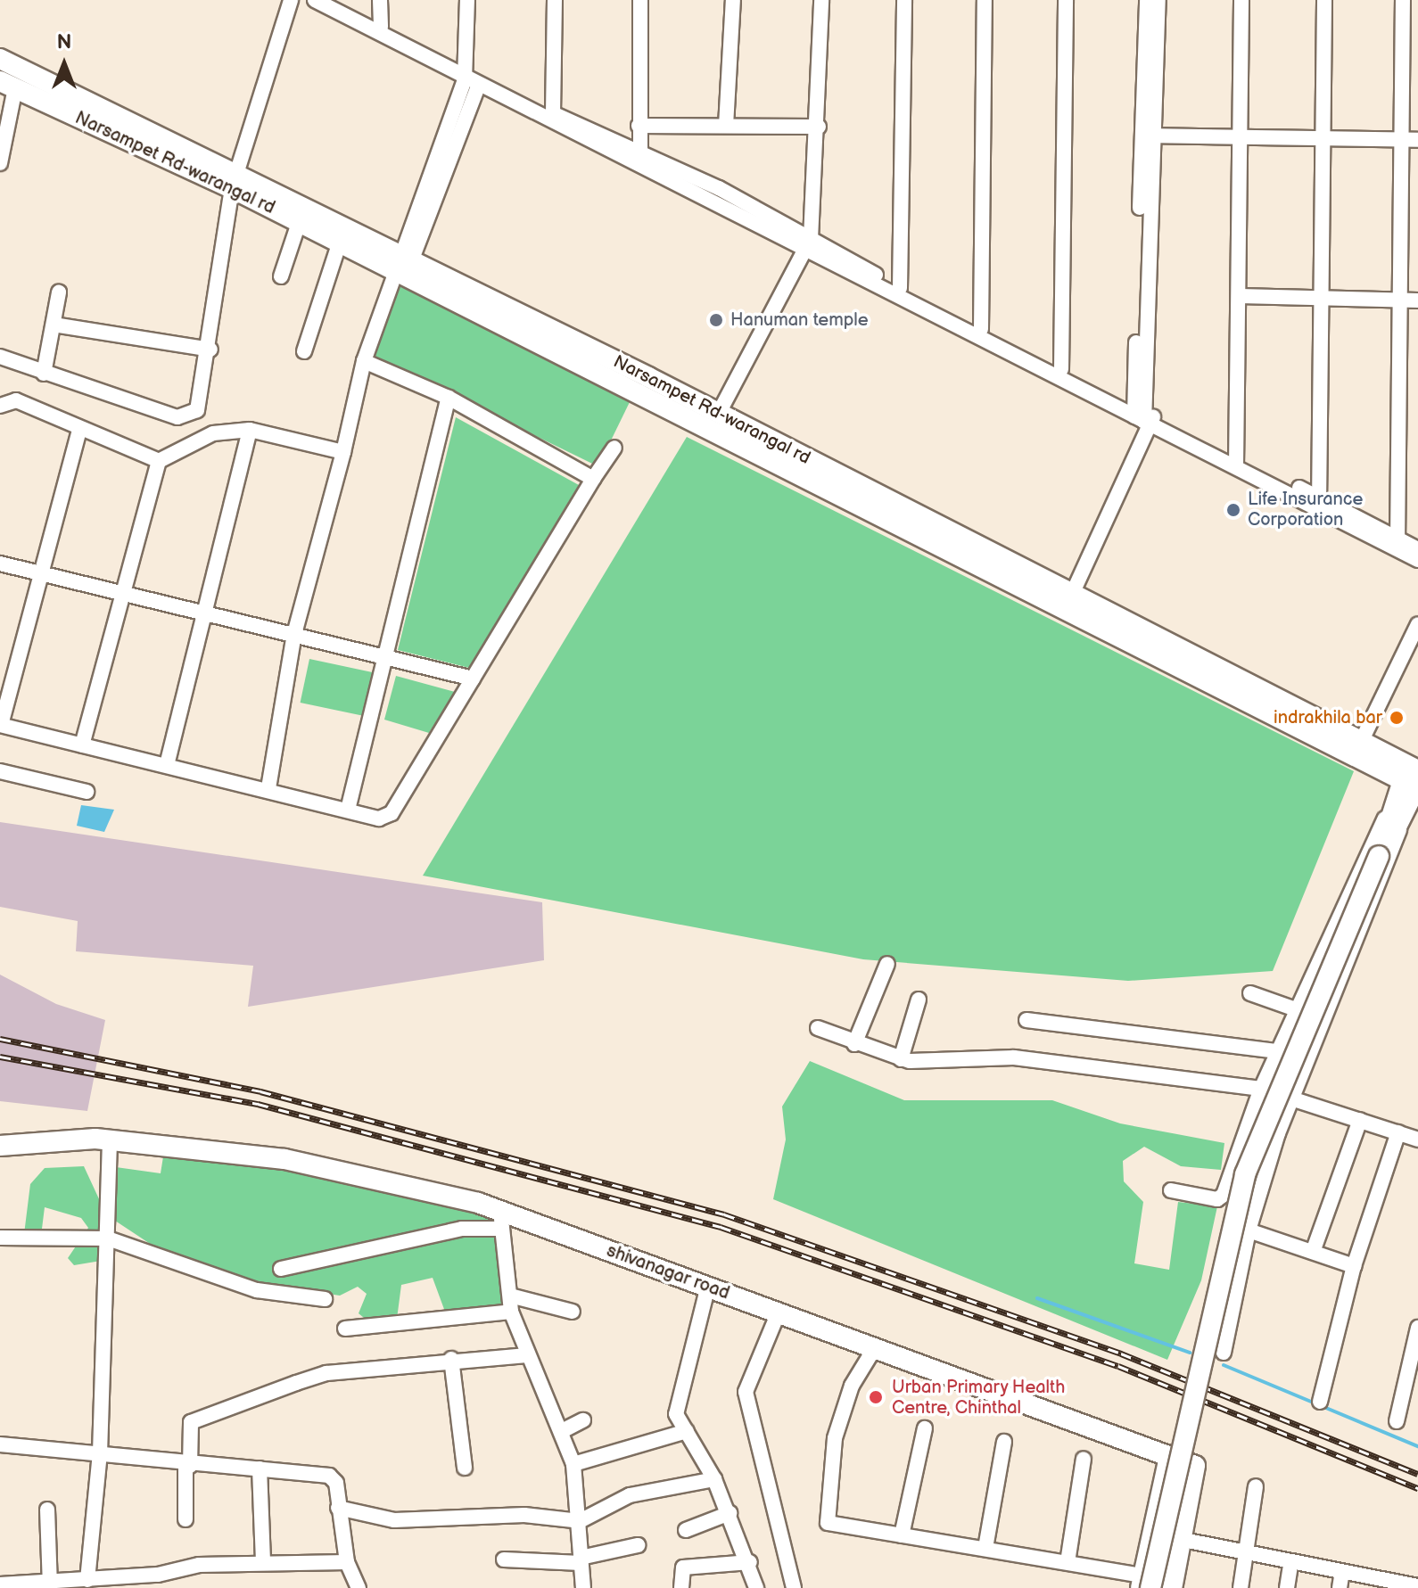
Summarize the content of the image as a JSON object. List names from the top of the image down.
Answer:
{
  "streets": {
    "main road": ["Narsampet Rd-warangal rd", "shivanagar road"]
  },
  "places": [
    "Hanuman temple",
    "Life Insurance Corporation",
    "indrakhila bar",
    "Urban Primary Health Centre, Chinthal"
  ],
  "north": "top"
}
